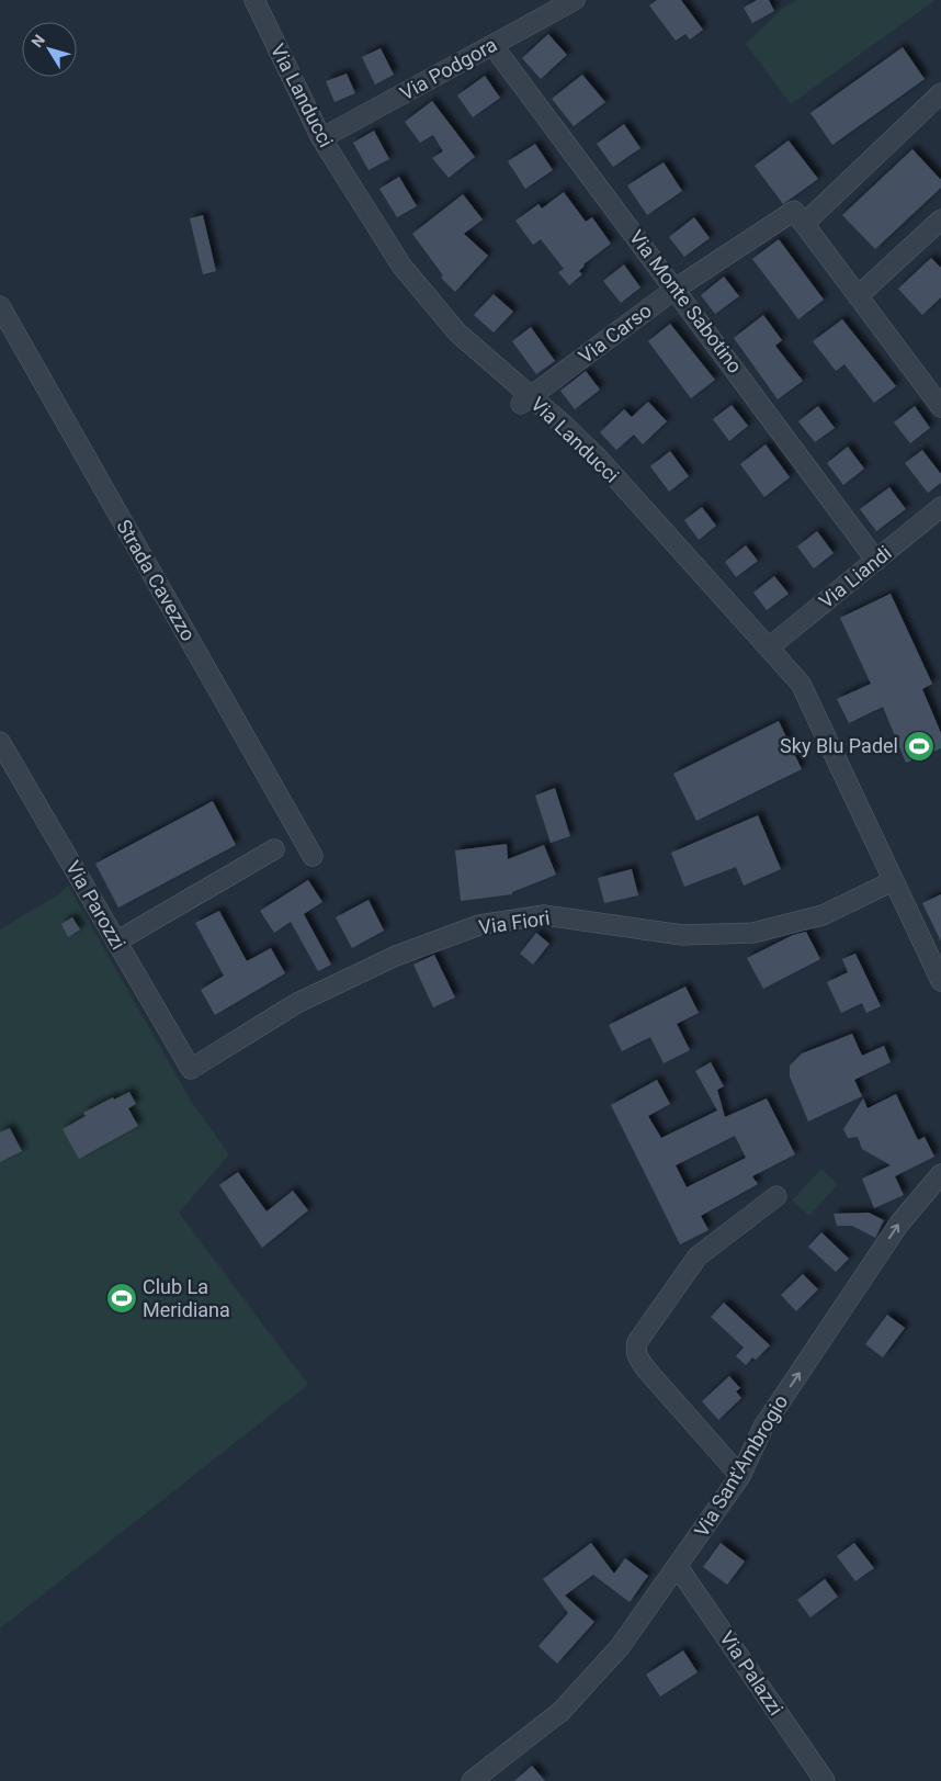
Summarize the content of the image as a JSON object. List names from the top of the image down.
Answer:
{
  "streets": {
    "street": [
      "Via Podgora",
      "Via Landucci",
      "Via Monte Sabotino",
      "Via Carso",
      "Via Liandi",
      "Strada Cavezzo",
      "Via Parozzi",
      "Via Fiori",
      "Via Sant'Ambrogio",
      "Via Palazzi"
    ]
  },
  "crossings": [
    ["Via Podgora", "Via Landucci"],
    ["Via Podgora", "Via Monte Sabotino"],
    ["Via Landucci", "Via Carso"],
    ["Via Landucci", "Via Liandi"],
    ["Via Landucci", "Via Fiori"],
    ["Via Monte Sabotino", "Via Carso"],
    ["Via Monte Sabotino", "Via Liandi"],
    ["Via Parozzi", "Via Fiori"],
    ["Via Sant'Ambrogio", "Via Palazzi"]
  ],
  "one_way": ["Via Sant'Ambrogio"],
  "places": {
    "sports": ["Sky Blu Padel", "Club La Meridiana"]
  },
  "north": "top left"
}
